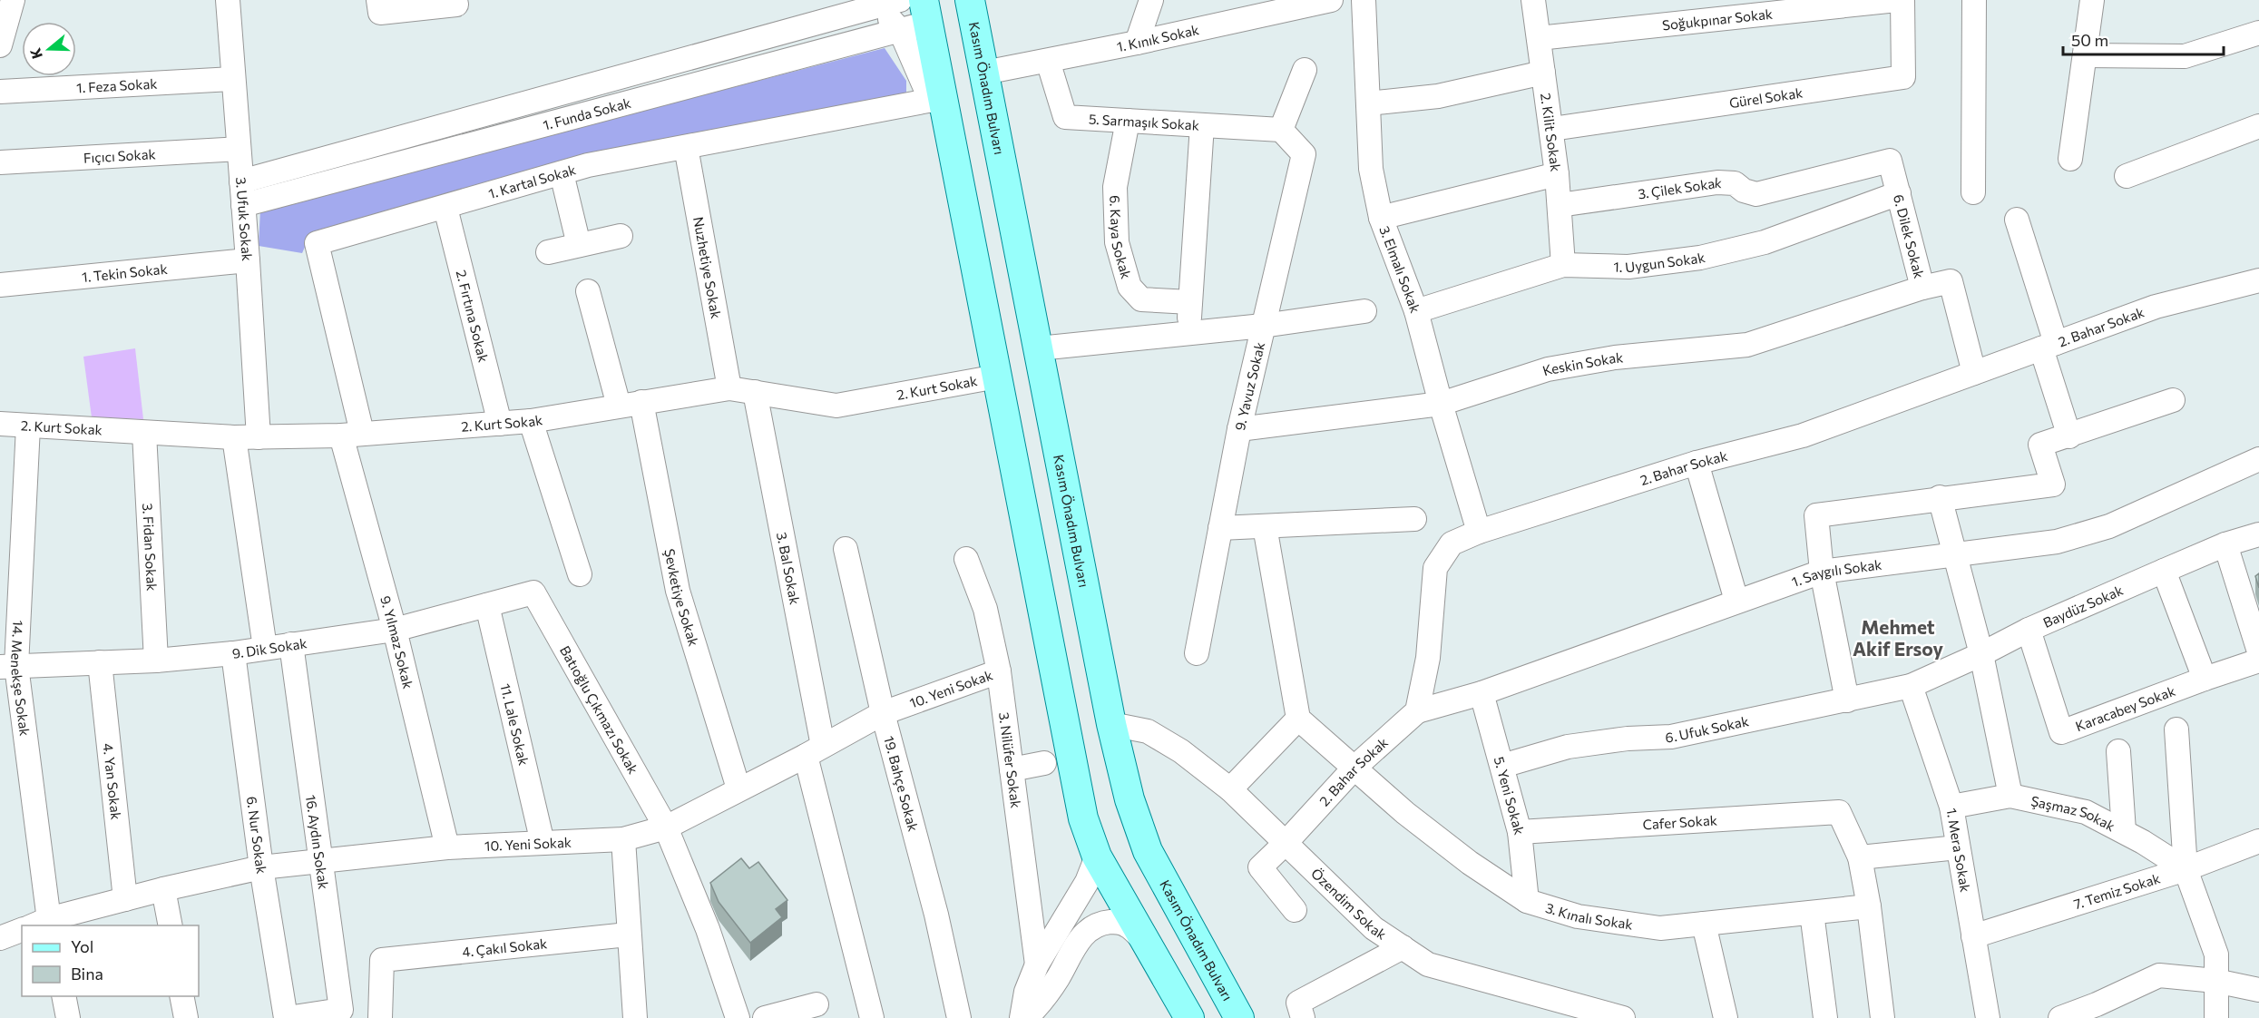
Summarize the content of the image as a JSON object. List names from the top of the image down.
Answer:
{
  "streets": {
    "main road": ["Kasım Önadım Bulvarı"],
    "street": [
      "Soğukpınar Sokak",
      "1. Kınık Sokak",
      "1. Feza Sokak",
      "Gürel Sokak",
      "1. Funda Sokak",
      "5. Sarmaşık Sokak",
      "2. Kilit Sokak",
      "Fıçıcı Sokak",
      "1. Kartal Sokak",
      "3. Çilek Sokak",
      "3. Ufuk Sokak",
      "6. Dilek Sokak",
      "6. Kaya Sokak",
      "1. Uygun Sokak",
      "Nuzhetiye Sokak",
      "3. Elmalı Sokak",
      "1. Tekin Sokak",
      "2. Fırtına Sokak",
      "2. Bahar Sokak",
      "Keskin Sokak",
      "9. Yavuz Sokak",
      "2. Kurt Sokak",
      "3. Fidan Sokak",
      "3. Bal Sokak",
      "1. Saygılı Sokak",
      "Şevketiye Sokak",
      "Baydüz Sokak",
      "9. Yılmaz Sokak",
      "9. Dik Sokak",
      "14. Menekşe Sokak",
      "10. Yeni Sokak",
      "Karacabey Sokak",
      "Batıoğlu Çıkmazı Sokak",
      "11. Lale Sokak",
      "6. Ufuk Sokak",
      "3. Nilüfer Sokak",
      "4. Yan Sokak",
      "19. Bahçe Sokak",
      "5. Yeni Sokak",
      "Şaşmaz Sokak",
      "Cafer Sokak",
      "6. Nur Sokak",
      "16. Aydın Sokak",
      "1. Mera Sokak",
      "7. Temiz Sokak",
      "Özendim Sokak",
      "3. Kınalı Sokak",
      "4. Çakıl Sokak"
    ]
  },
  "crossings": [
    ["Soğukpınar Sokak", "2. Kilit Sokak"],
    ["1. Kınık Sokak", "Kasım Önadım Bulvarı"],
    ["1. Kınık Sokak", "5. Sarmaşık Sokak"],
    ["1. Feza Sokak", "3. Ufuk Sokak"],
    ["Kasım Önadım Bulvarı", "Özendim Sokak"],
    ["Gürel Sokak", "2. Kilit Sokak"],
    ["1. Funda Sokak", "3. Ufuk Sokak"],
    ["5. Sarmaşık Sokak", "6. Kaya Sokak"],
    ["5. Sarmaşık Sokak", "9. Yavuz Sokak"],
    ["2. Kilit Sokak", "3. Çilek Sokak"],
    ["2. Kilit Sokak", "1. Uygun Sokak"],
    ["Fıçıcı Sokak", "3. Ufuk Sokak"],
    ["1. Kartal Sokak", "Nuzhetiye Sokak"],
    ["1. Kartal Sokak", "2. Fırtına Sokak"],
    ["1. Kartal Sokak", "2. Kurt Sokak"],
    ["1. Kartal Sokak", "9. Yılmaz Sokak"],
    ["3. Çilek Sokak", "6. Dilek Sokak"],
    ["3. Ufuk Sokak", "1. Tekin Sokak"],
    ["3. Ufuk Sokak", "2. Kurt Sokak"],
    ["6. Dilek Sokak", "1. Uygun Sokak"],
    ["6. Dilek Sokak", "2. Bahar Sokak"],
    ["6. Dilek Sokak", "Keskin Sokak"],
    ["1. Uygun Sokak", "3. Elmalı Sokak"],
    ["Nuzhetiye Sokak", "2. Kurt Sokak"],
    ["3. Elmalı Sokak", "2. Bahar Sokak"],
    ["3. Elmalı Sokak", "Keskin Sokak"],
    ["2. Fırtına Sokak", "2. Kurt Sokak"],
    ["2. Bahar Sokak", "1. Saygılı Sokak"],
    ["2. Bahar Sokak", "Özendim Sokak"],
    ["2. Bahar Sokak", "3. Kınalı Sokak"],
    ["Keskin Sokak", "9. Yavuz Sokak"],
    ["2. Kurt Sokak", "3. Fidan Sokak"],
    ["2. Kurt Sokak", "3. Bal Sokak"],
    ["2. Kurt Sokak", "Şevketiye Sokak"],
    ["2. Kurt Sokak", "9. Yılmaz Sokak"],
    ["2. Kurt Sokak", "14. Menekşe Sokak"],
    ["3. Fidan Sokak", "9. Dik Sokak"],
    ["3. Bal Sokak", "10. Yeni Sokak"],
    ["1. Saygılı Sokak", "5. Yeni Sokak"],
    ["Şevketiye Sokak", "10. Yeni Sokak"],
    ["Baydüz Sokak", "Karacabey Sokak"],
    ["Baydüz Sokak", "6. Ufuk Sokak"],
    ["Baydüz Sokak", "1. Mera Sokak"],
    ["9. Yılmaz Sokak", "9. Dik Sokak"],
    ["9. Yılmaz Sokak", "10. Yeni Sokak"],
    ["9. Dik Sokak", "14. Menekşe Sokak"],
    ["9. Dik Sokak", "Batıoğlu Çıkmazı Sokak"],
    ["9. Dik Sokak", "11. Lale Sokak"],
    ["9. Dik Sokak", "4. Yan Sokak"],
    ["9. Dik Sokak", "6. Nur Sokak"],
    ["9. Dik Sokak", "16. Aydın Sokak"],
    ["14. Menekşe Sokak", "10. Yeni Sokak"],
    ["10. Yeni Sokak", "Batıoğlu Çıkmazı Sokak"],
    ["10. Yeni Sokak", "11. Lale Sokak"],
    ["10. Yeni Sokak", "3. Nilüfer Sokak"],
    ["10. Yeni Sokak", "4. Yan Sokak"],
    ["10. Yeni Sokak", "19. Bahçe Sokak"],
    ["10. Yeni Sokak", "6. Nur Sokak"],
    ["10. Yeni Sokak", "16. Aydın Sokak"],
    ["6. Ufuk Sokak", "5. Yeni Sokak"],
    ["6. Ufuk Sokak", "1. Mera Sokak"],
    ["5. Yeni Sokak", "Cafer Sokak"],
    ["5. Yeni Sokak", "3. Kınalı Sokak"],
    ["Şaşmaz Sokak", "1. Mera Sokak"],
    ["Şaşmaz Sokak", "7. Temiz Sokak"],
    ["6. Nur Sokak", "16. Aydın Sokak"],
    ["1. Mera Sokak", "7. Temiz Sokak"]
  ],
  "districts": ["Mehmet Akif Ersoy"],
  "legend": ["Yol", "Bina"],
  "scale_bar": "50 m",
  "north": "left"
}
